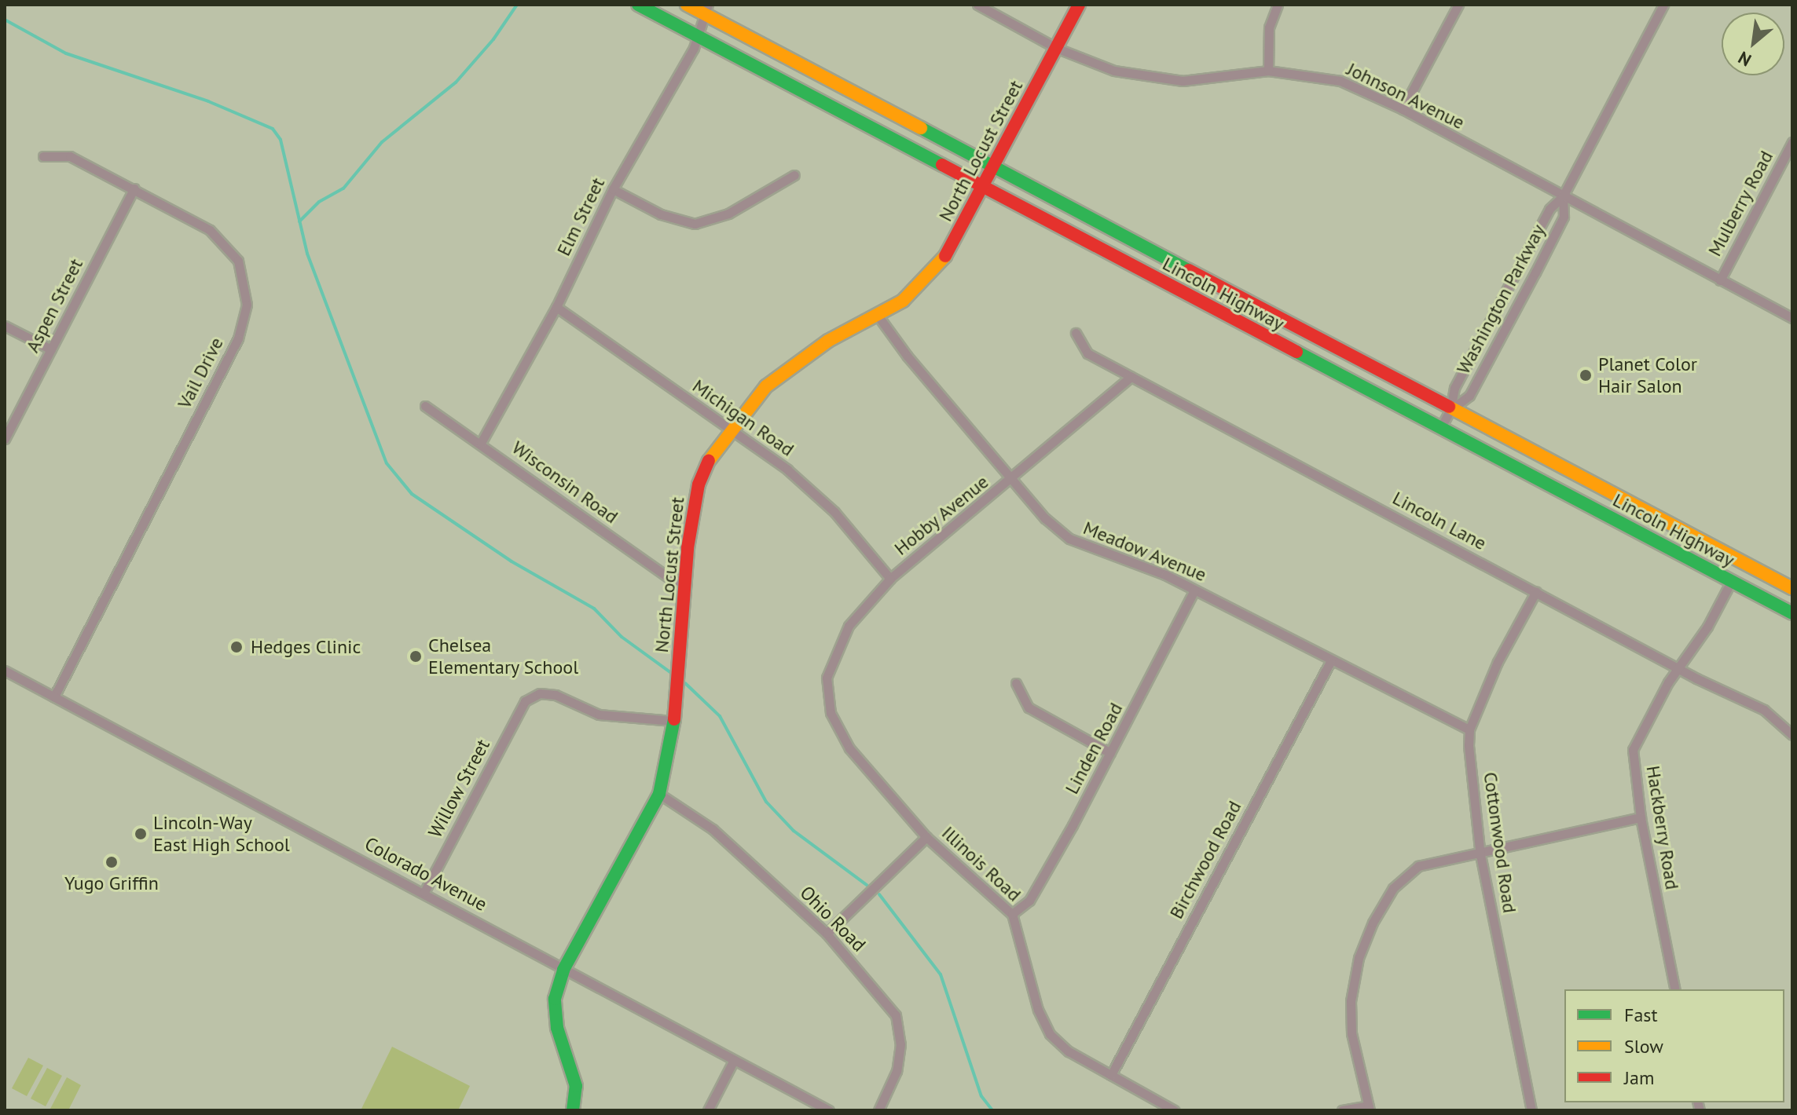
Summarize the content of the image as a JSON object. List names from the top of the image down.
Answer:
{
  "streets": {
    "main road": ["North Locust Street", "Lincoln Highway"],
    "street": [
      "Johnson Avenue",
      "Mulberry Road",
      "Elm Street",
      "Washington Parkway",
      "Aspen Street",
      "Vail Drive",
      "Michigan Road",
      "Wisconsin Road",
      "Hobby Avenue",
      "Lincoln Lane",
      "Meadow Avenue",
      "Linden Road",
      "Willow Street",
      "Hackberry Road",
      "Cottonwood Road",
      "Birchwood Road",
      "Illinois Road",
      "Colorado Avenue",
      "Ohio Road"
    ]
  },
  "crossings": [
    ["Johnson Avenue", "North Locust Street"],
    ["Johnson Avenue", "Mulberry Road"],
    ["Johnson Avenue", "Washington Parkway"],
    ["North Locust Street", "Lincoln Highway"],
    ["North Locust Street", "Michigan Road"],
    ["North Locust Street", "Wisconsin Road"],
    ["North Locust Street", "Meadow Avenue"],
    ["North Locust Street", "Willow Street"],
    ["North Locust Street", "Colorado Avenue"],
    ["North Locust Street", "Ohio Road"],
    ["Elm Street", "Lincoln Highway"],
    ["Elm Street", "Michigan Road"],
    ["Elm Street", "Wisconsin Road"],
    ["Lincoln Highway", "Washington Parkway"],
    ["Lincoln Highway", "Hackberry Road"],
    ["Aspen Street", "Vail Drive"],
    ["Vail Drive", "Colorado Avenue"],
    ["Michigan Road", "Hobby Avenue"],
    ["Hobby Avenue", "Lincoln Lane"],
    ["Hobby Avenue", "Meadow Avenue"],
    ["Hobby Avenue", "Illinois Road"],
    ["Lincoln Lane", "Hackberry Road"],
    ["Lincoln Lane", "Cottonwood Road"],
    ["Meadow Avenue", "Linden Road"],
    ["Meadow Avenue", "Cottonwood Road"],
    ["Meadow Avenue", "Birchwood Road"],
    ["Linden Road", "Illinois Road"],
    ["Willow Street", "Colorado Avenue"],
    ["Birchwood Road", "Illinois Road"]
  ],
  "places": [
    "Planet Color Hair Salon",
    "Hedges Clinic",
    "Chelsea Elementary School",
    "Lincoln-Way East High School",
    "Yugo Griffin"
  ],
  "legend": ["Fast", "Slow", "Jam"],
  "north": "bottom left"
}
